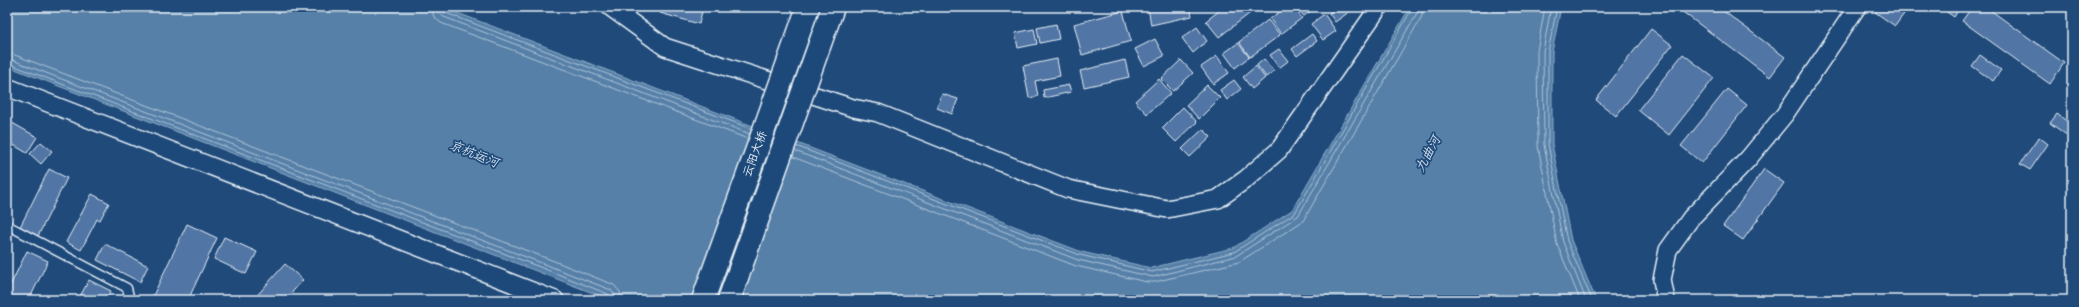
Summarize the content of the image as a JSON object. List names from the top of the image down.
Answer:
{
  "streets": {
    "street": ["云阳大桥"]
  },
  "water": ["京杭运河", "九曲河"]
}
